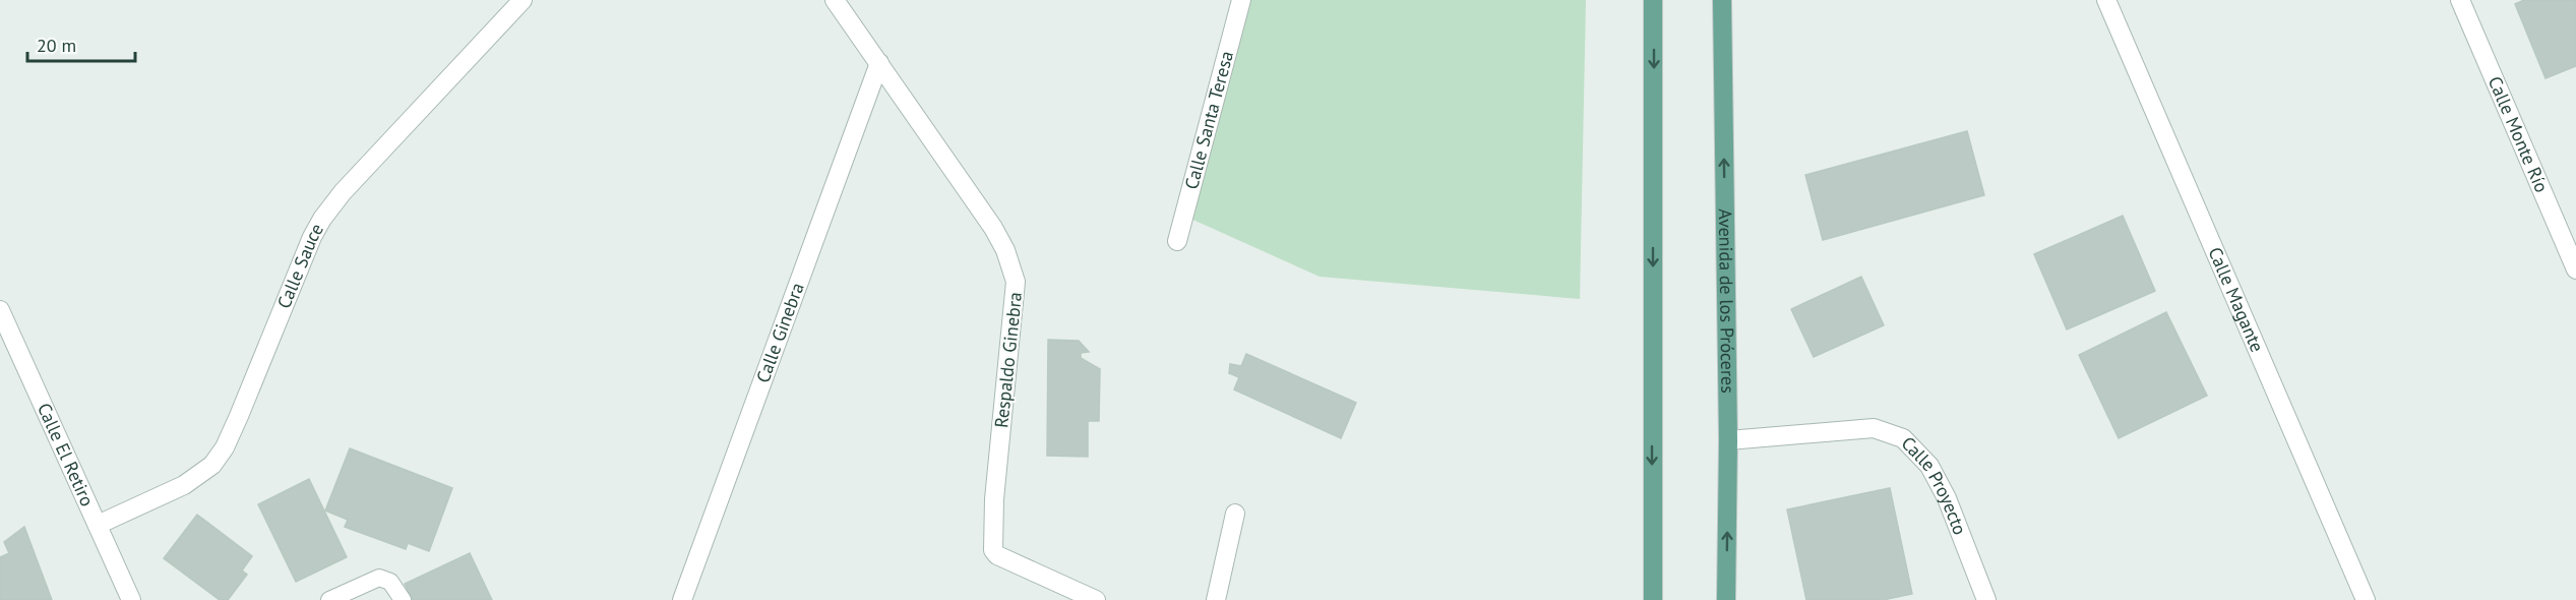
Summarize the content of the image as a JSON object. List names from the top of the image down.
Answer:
{
  "streets": {
    "main road": ["Avenida de los Próceres"],
    "street": [
      "Calle Santa Teresa",
      "Calle Monte Río",
      "Calle Sauce",
      "Calle Magante",
      "Calle Ginebra",
      "Respaldo Ginebra",
      "Calle El Retiro",
      "Calle Proyecto"
    ]
  },
  "crossings": [
    ["Calle Sauce", "Calle El Retiro"],
    ["Avenida de los Próceres", "Calle Proyecto"],
    ["Calle Ginebra", "Respaldo Ginebra"]
  ],
  "scale_bar": "20 m"
}
